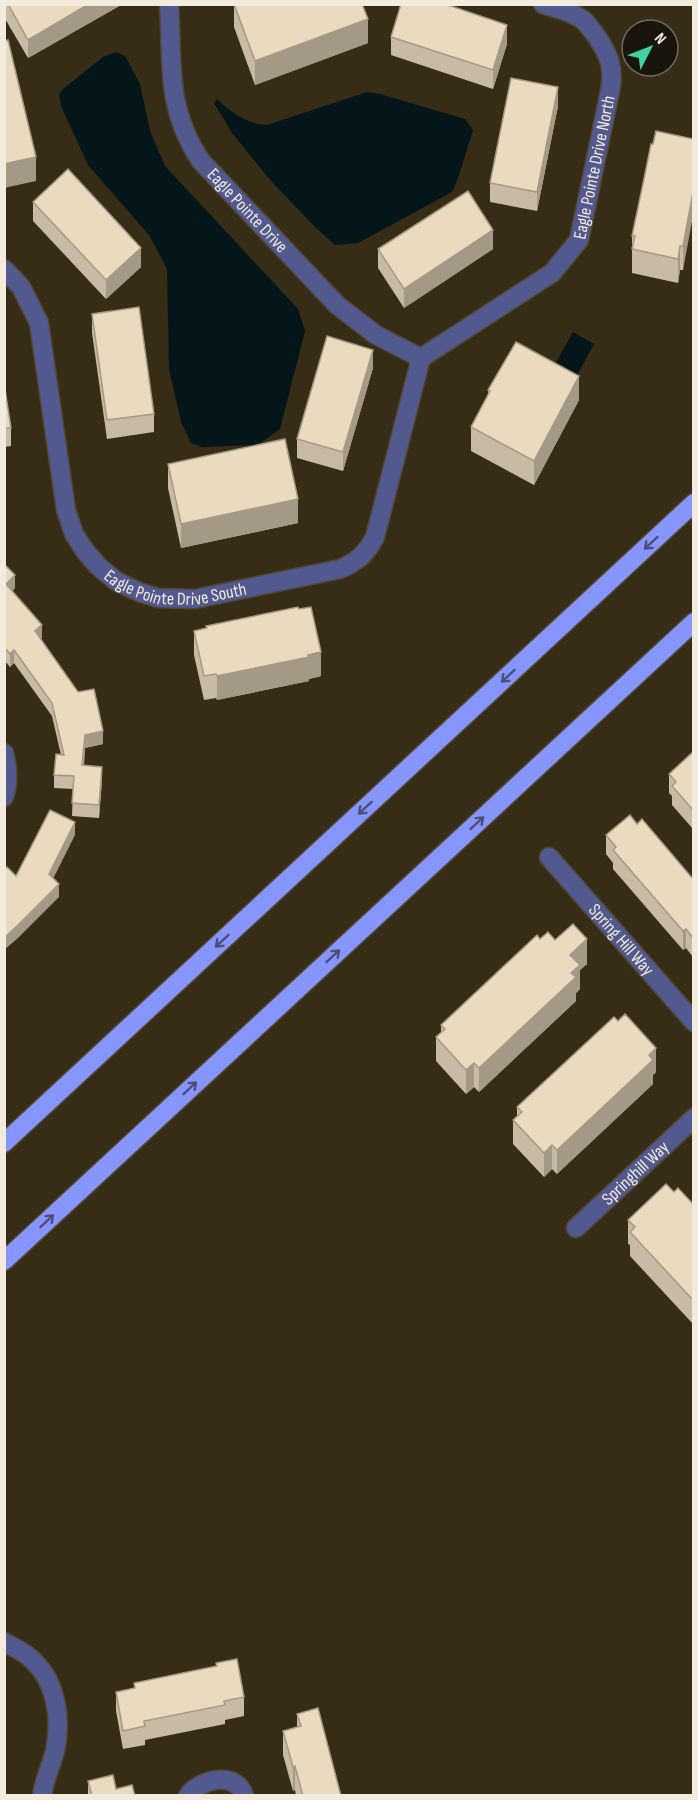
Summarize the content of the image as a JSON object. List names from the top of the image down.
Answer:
{
  "streets": {
    "street": [
      "Eagle Pointe Drive North",
      "Eagle Pointe Drive",
      "Eagle Pointe Drive South",
      "Spring Hill Way",
      "Springhill Way"
    ]
  },
  "crossings": [
    ["Eagle Pointe Drive North", "Eagle Pointe Drive"],
    ["Eagle Pointe Drive North", "Eagle Pointe Drive South"],
    ["Eagle Pointe Drive", "Eagle Pointe Drive South"]
  ],
  "north": "top right"
}
